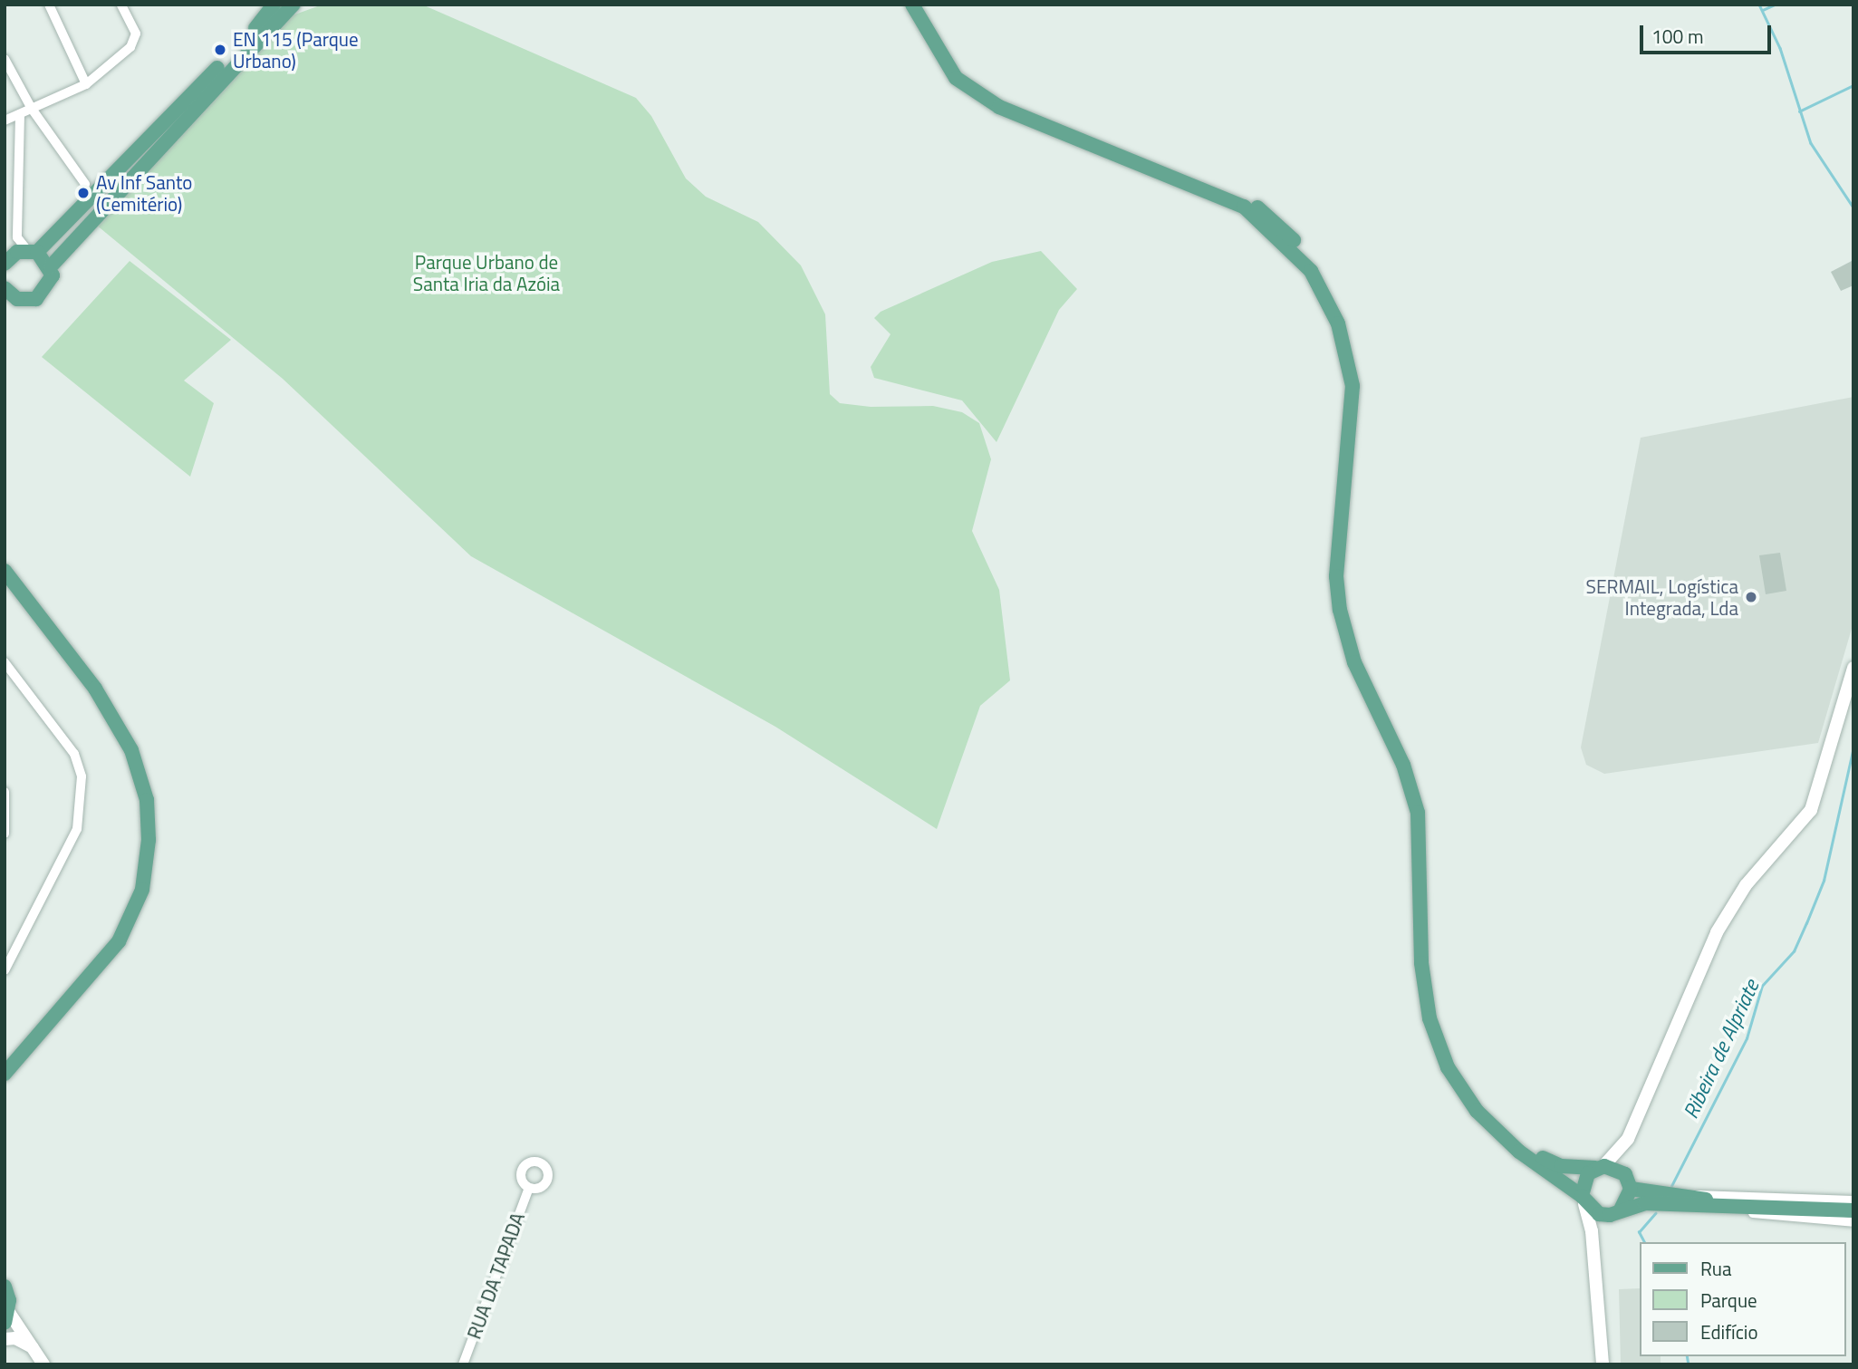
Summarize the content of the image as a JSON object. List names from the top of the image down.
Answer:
{
  "streets": {
    "street": ["RUA DA TAPADA"]
  },
  "water": ["Ribeira de Alpriate"],
  "parks": ["Parque Urbano de Santa Iria da Azóia"],
  "places": ["EN 115 (Parque Urbano)", "Av Inf Santo (Cemitério)", "SERMAIL, Logística Integrada, Lda"],
  "legend": ["Rua", "Parque", "Edifício"],
  "scale_bar": "100 m"
}
